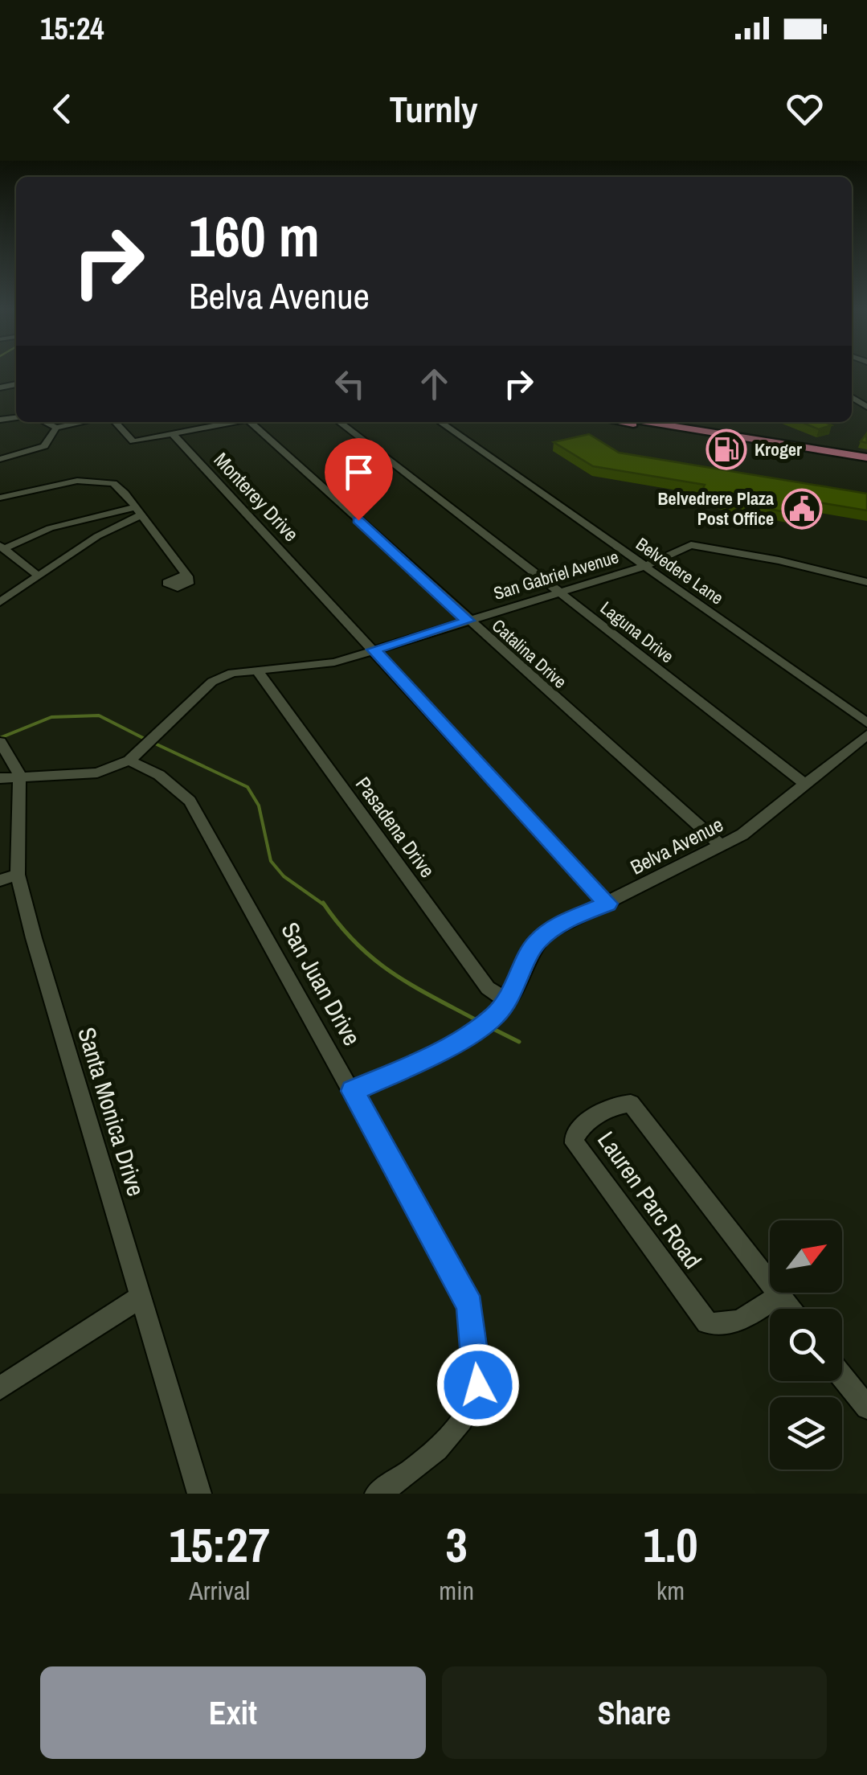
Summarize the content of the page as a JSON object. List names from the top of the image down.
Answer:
{
  "streets": {
    "street": [
      "Monterey Drive",
      "Belvedere Lane",
      "San Gabriel Avenue",
      "Laguna Drive",
      "Catalina Drive",
      "Pasadena Drive",
      "Belva Avenue",
      "San Juan Drive",
      "Santa Monica Drive",
      "Lauren Parc Road"
    ]
  },
  "crossings": [
    ["Monterey Drive", "San Gabriel Avenue"],
    ["Monterey Drive", "Belva Avenue"],
    ["Belvedere Lane", "San Gabriel Avenue"],
    ["San Gabriel Avenue", "Laguna Drive"],
    ["San Gabriel Avenue", "Catalina Drive"],
    ["San Gabriel Avenue", "Pasadena Drive"],
    ["San Gabriel Avenue", "San Juan Drive"],
    ["San Gabriel Avenue", "Santa Monica Drive"],
    ["Laguna Drive", "Belva Avenue"],
    ["Catalina Drive", "Belva Avenue"],
    ["Pasadena Drive", "Belva Avenue"],
    ["Belva Avenue", "San Juan Drive"]
  ],
  "places": {
    "fuel station": ["Kroger"],
    "public building": ["Belvedrere Plaza Post Office"]
  },
  "north": "top right",
  "page": {
    "status": "15:24",
    "header": "Turnly",
    "turn": ["160 m", "Belva Avenue"],
    "eta": [
      "15:27",
      "Arrival",
      "3",
      "min",
      "1.0",
      "km"
    ],
    "buttons": ["Exit", "Share"]
  }
}
